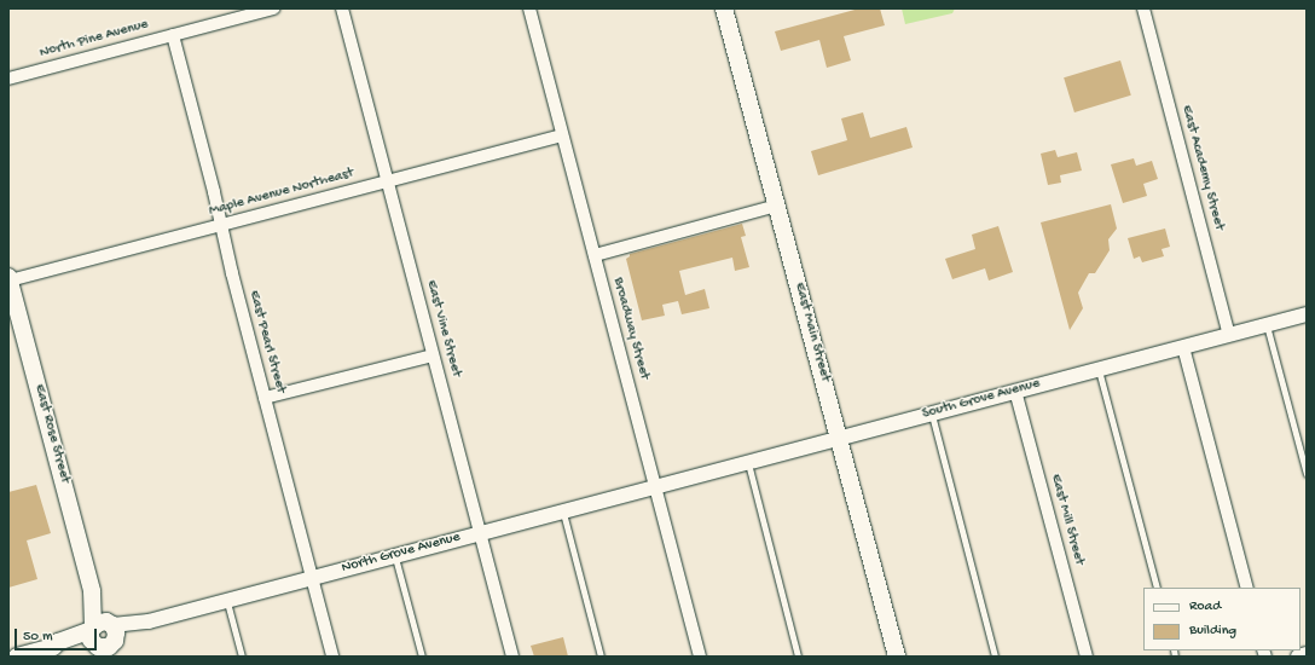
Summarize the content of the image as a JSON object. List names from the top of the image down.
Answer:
{
  "streets": {
    "main road": ["East Main Street", "East Rose Street", "North Grove Avenue"],
    "street": [
      "North Pine Avenue",
      "East Academy Street",
      "Maple Avenue Northeast",
      "East Vine Street",
      "Broadway Street",
      "East Pearl Street",
      "South Grove Avenue",
      "East Mill Street"
    ]
  },
  "crossings": [
    ["North Pine Avenue", "East Pearl Street"],
    ["East Academy Street", "South Grove Avenue"],
    ["Maple Avenue Northeast", "East Vine Street"],
    ["Maple Avenue Northeast", "Broadway Street"],
    ["Maple Avenue Northeast", "East Pearl Street"],
    ["Maple Avenue Northeast", "East Rose Street"],
    ["East Vine Street", "North Grove Avenue"],
    ["Broadway Street", "South Grove Avenue"],
    ["Broadway Street", "North Grove Avenue"],
    ["East Main Street", "South Grove Avenue"],
    ["East Pearl Street", "North Grove Avenue"],
    ["South Grove Avenue", "East Mill Street"],
    ["South Grove Avenue", "North Grove Avenue"],
    ["East Rose Street", "North Grove Avenue"]
  ],
  "legend": ["Road", "Building"],
  "scale_bar": "50 m"
}
